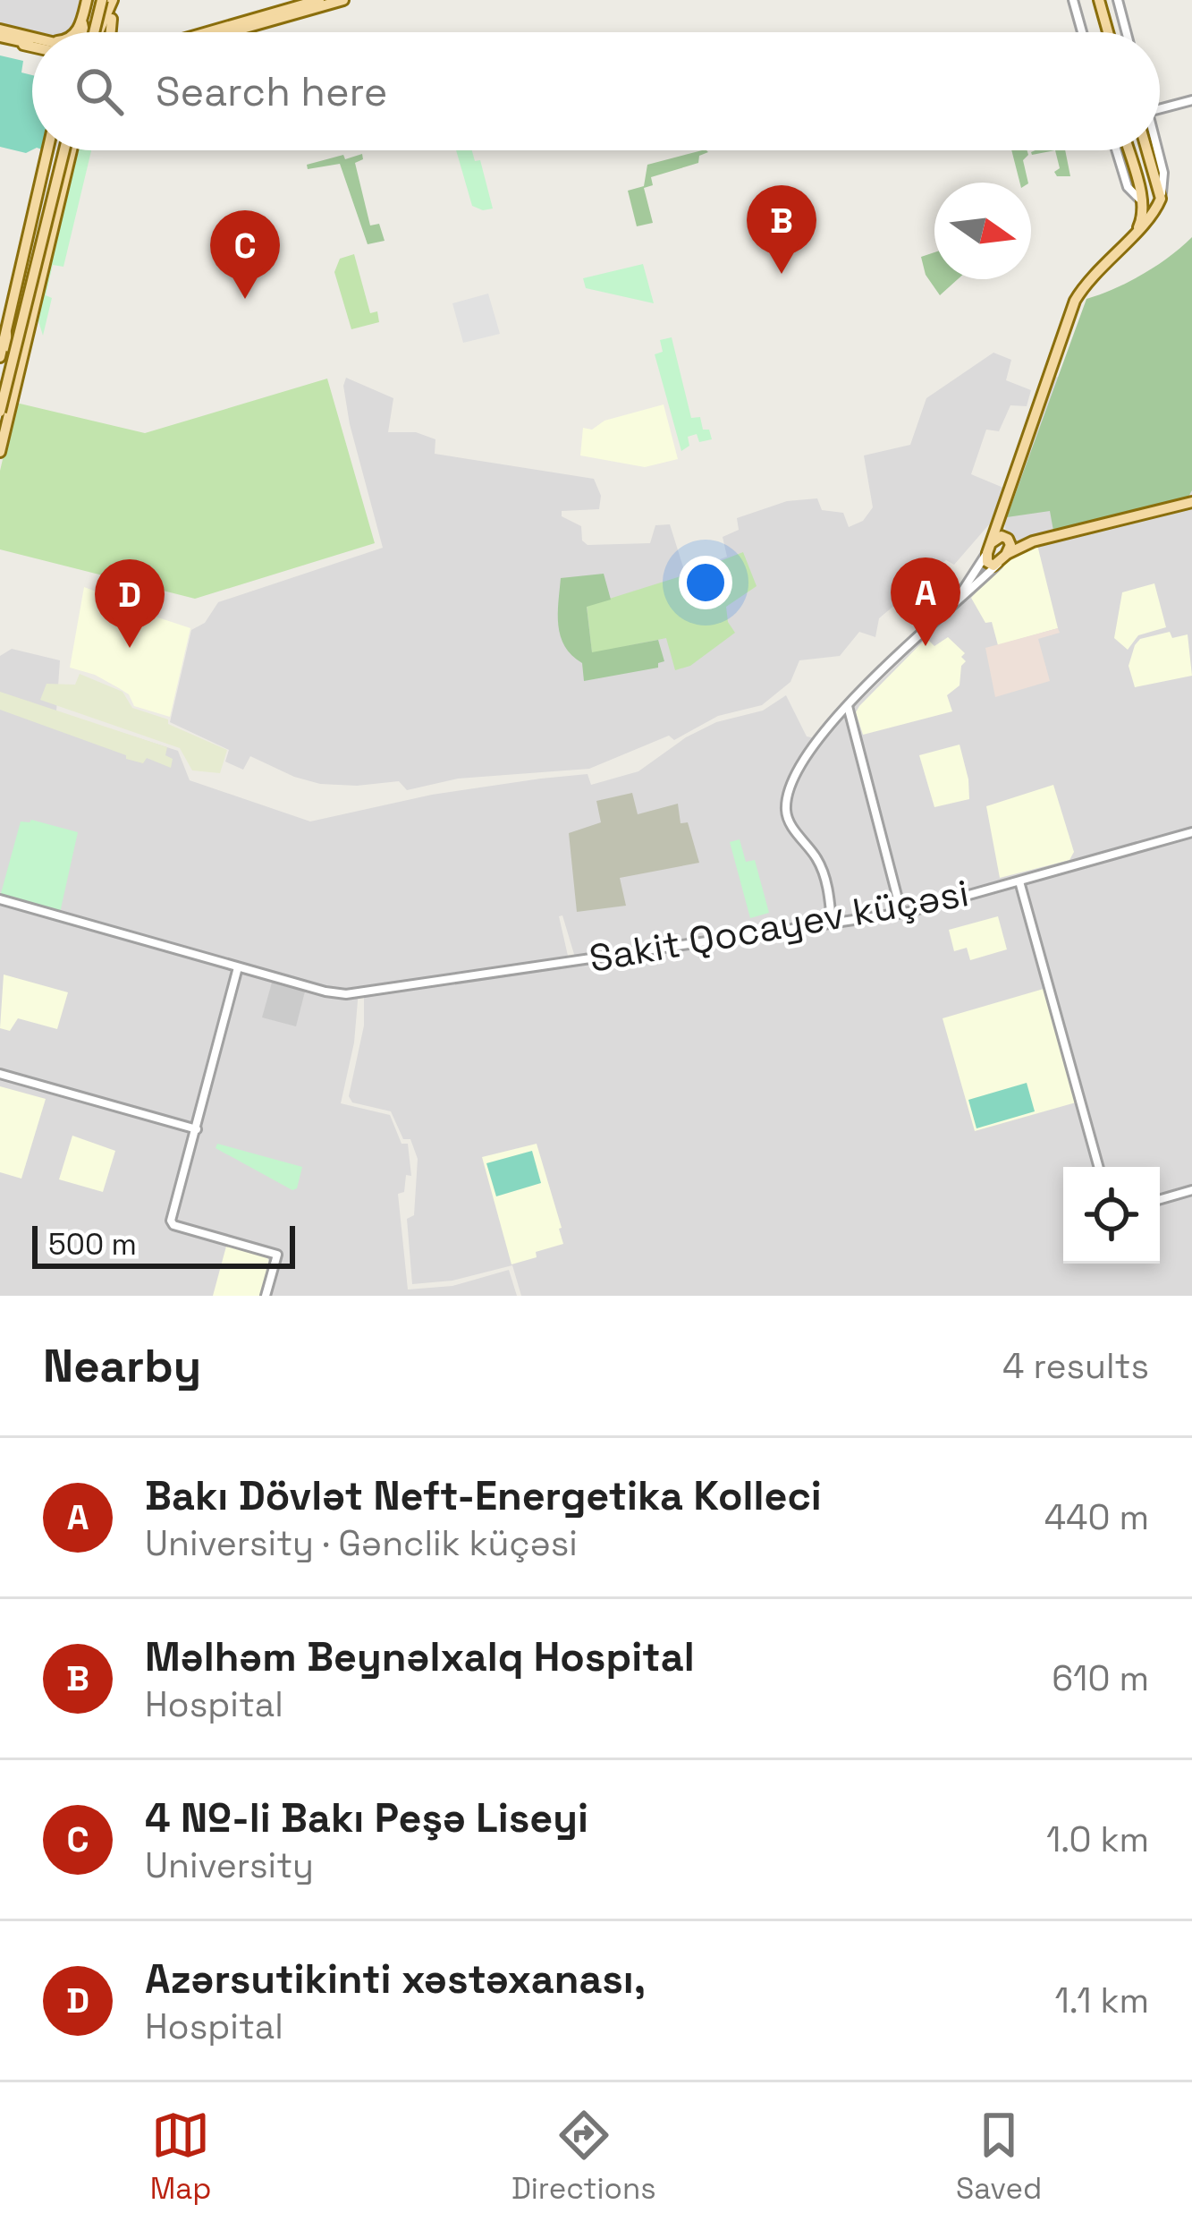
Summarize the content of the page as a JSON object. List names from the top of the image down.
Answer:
{
  "streets": {
    "street": ["Sakit Qocayev küçəsi"]
  },
  "scale_bar": "500 m",
  "north": "right",
  "page": {
    "search": "Search here",
    "pins": [
      "B",
      "C",
      "A",
      "D"
    ],
    "scale": "500 m",
    "heading": ["Nearby", "4 results"],
    "list": [
      {
        "mark": "A",
        "name": "Bakı Dövlət Neft-Energetika Kolleci",
        "note": "University · Gənclik küçəsi",
        "value": "440 m"
      },
      {
        "mark": "B",
        "name": "Məlhəm Beynəlxalq Hospital",
        "note": "Hospital",
        "value": "610 m"
      },
      {
        "mark": "C",
        "name": "4 №-li Bakı Peşə Liseyi",
        "note": "University",
        "value": "1.0 km"
      },
      {
        "mark": "D",
        "name": "Azərsutikinti xəstəxanası,",
        "note": "Hospital",
        "value": "1.1 km"
      }
    ],
    "nav": ["Map", "Directions", "Saved"]
  }
}
